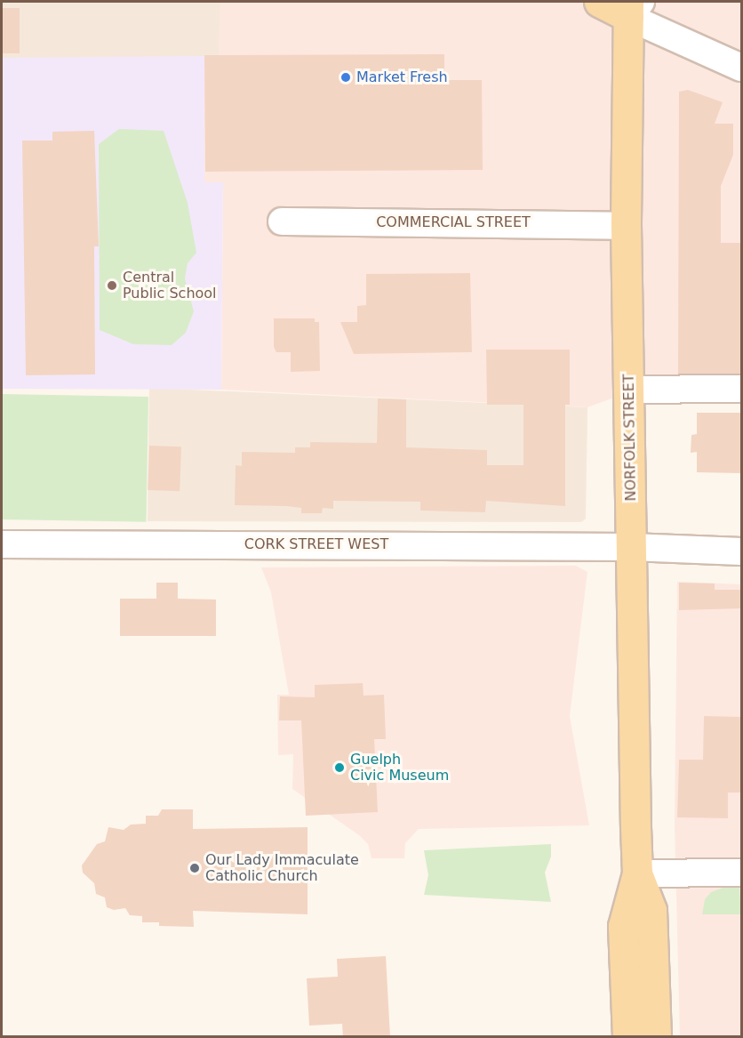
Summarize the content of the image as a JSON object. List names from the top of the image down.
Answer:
{
  "streets": {
    "main road": ["NORFOLK STREET"],
    "street": ["COMMERCIAL STREET", "CORK STREET WEST"]
  },
  "crossings": [
    ["COMMERCIAL STREET", "NORFOLK STREET"],
    ["NORFOLK STREET", "CORK STREET WEST"]
  ],
  "places": [
    "Market Fresh",
    "Central Public School",
    "Guelph Civic Museum",
    "Our Lady Immaculate Catholic Church"
  ]
}
